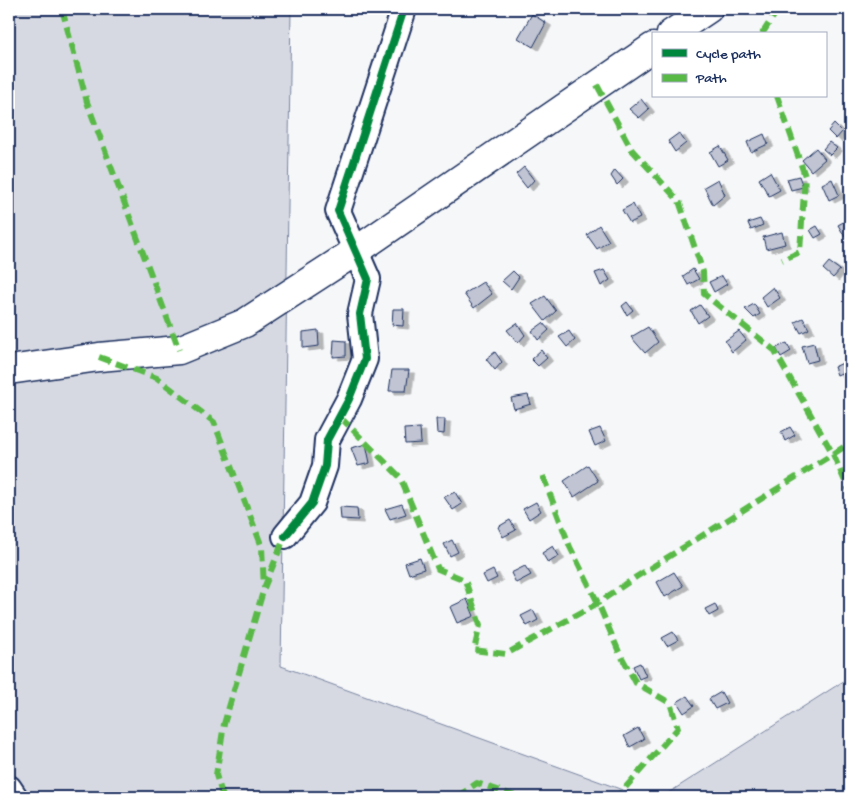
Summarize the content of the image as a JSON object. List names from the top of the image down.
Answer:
{
  "legend": ["Cycle path", "Path"]
}
